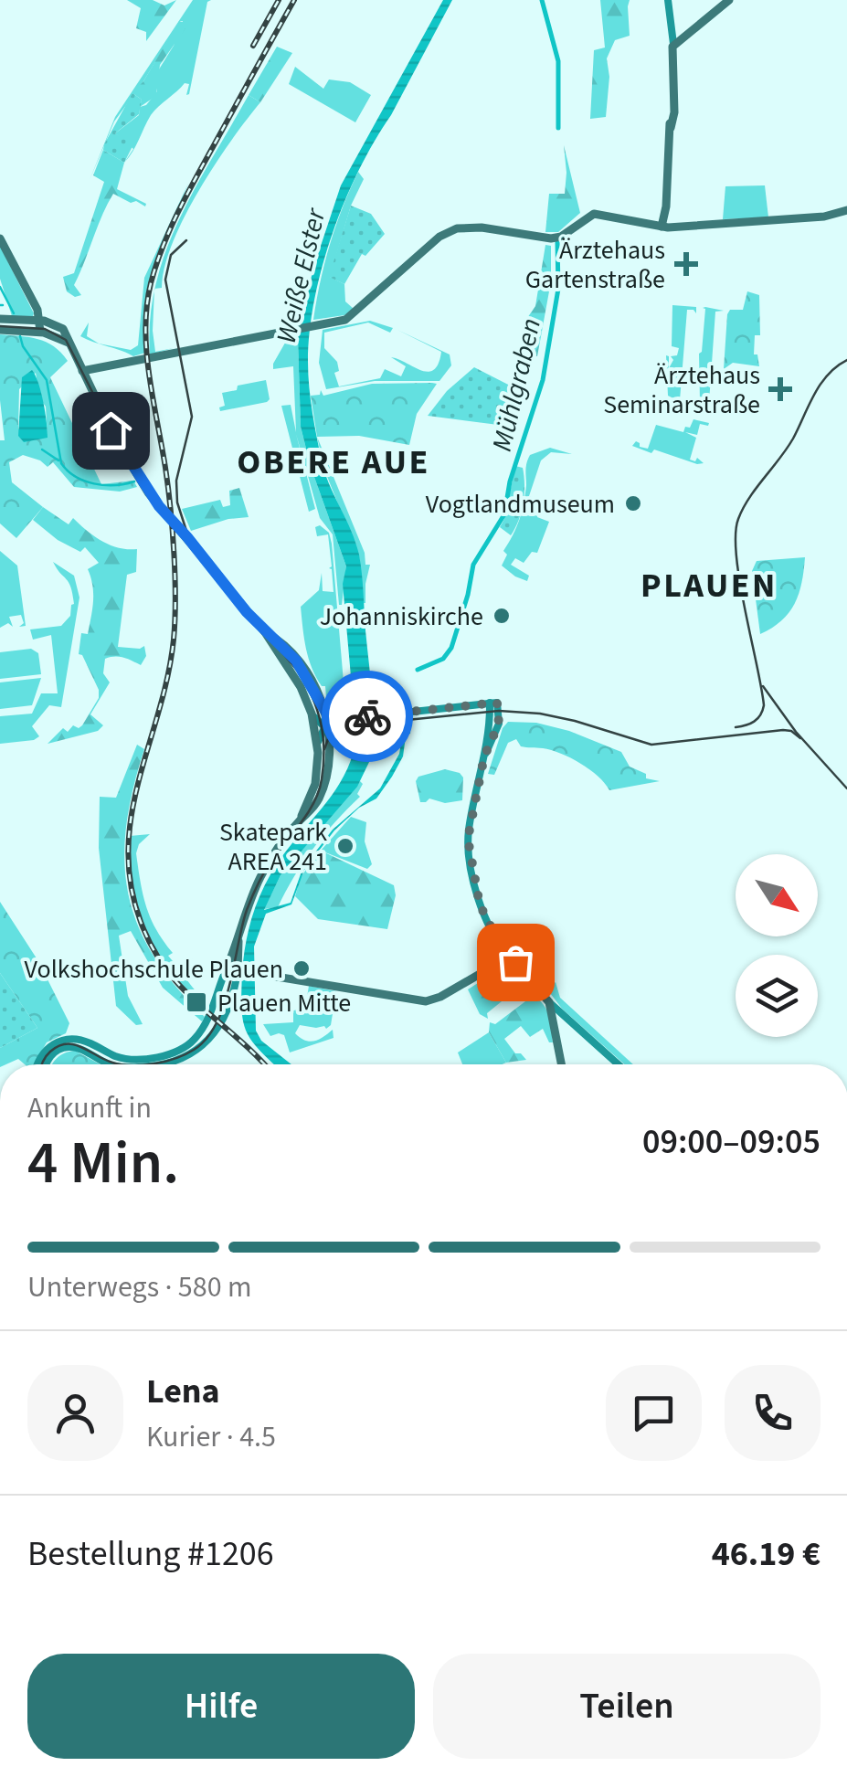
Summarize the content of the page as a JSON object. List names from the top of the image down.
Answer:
{
  "districts": ["OBERE AUE", "PLAUEN"],
  "water": ["Weiße Elster", "Mühlgraben"],
  "places": {
    "health": ["Ärztehaus Gartenstraße", "Ärztehaus Seminarstraße"],
    "other": [
      "Vogtlandmuseum",
      "Johanniskirche",
      "Skatepark AREA 241",
      "Volkshochschule Plauen"
    ],
    "transit": ["Plauen Mitte"]
  },
  "north": "bottom right",
  "page": {
    "heading": ["4 Min.", "Ankunft in", "09:00–09:05"],
    "panel": [
      "Lena",
      "Kurier · 4.5",
      "Bestellung #1206",
      "46.19 €"
    ],
    "bar": "Unterwegs · 580 m",
    "buttons": ["Hilfe", "Teilen"]
  }
}
